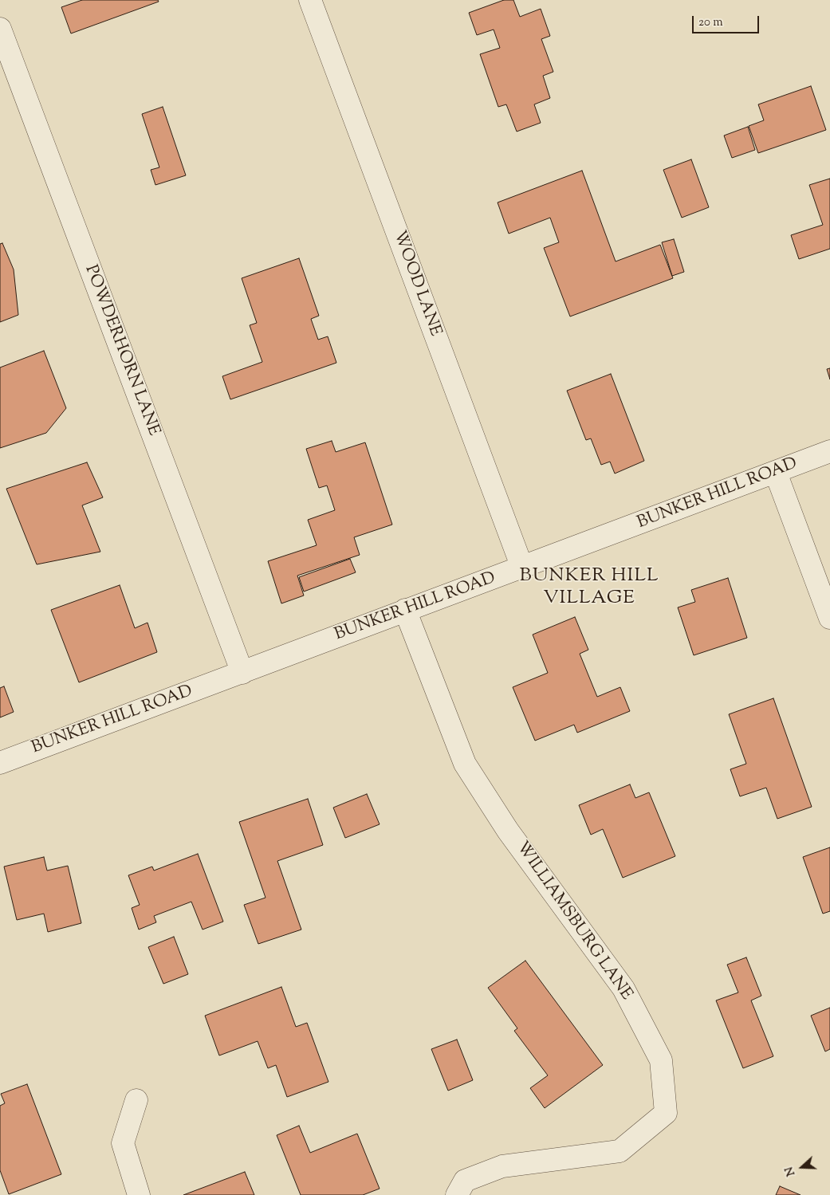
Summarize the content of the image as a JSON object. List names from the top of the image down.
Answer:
{
  "streets": {
    "street": [
      "WOOD LANE",
      "POWDERHORN LANE",
      "BUNKER HILL ROAD",
      "WILLIAMSBURG LANE"
    ]
  },
  "crossings": [
    ["WOOD LANE", "BUNKER HILL ROAD"],
    ["POWDERHORN LANE", "BUNKER HILL ROAD"],
    ["BUNKER HILL ROAD", "WILLIAMSBURG LANE"]
  ],
  "districts": ["BUNKER HILL VILLAGE"],
  "scale_bar": "20 m",
  "north": "left"
}
